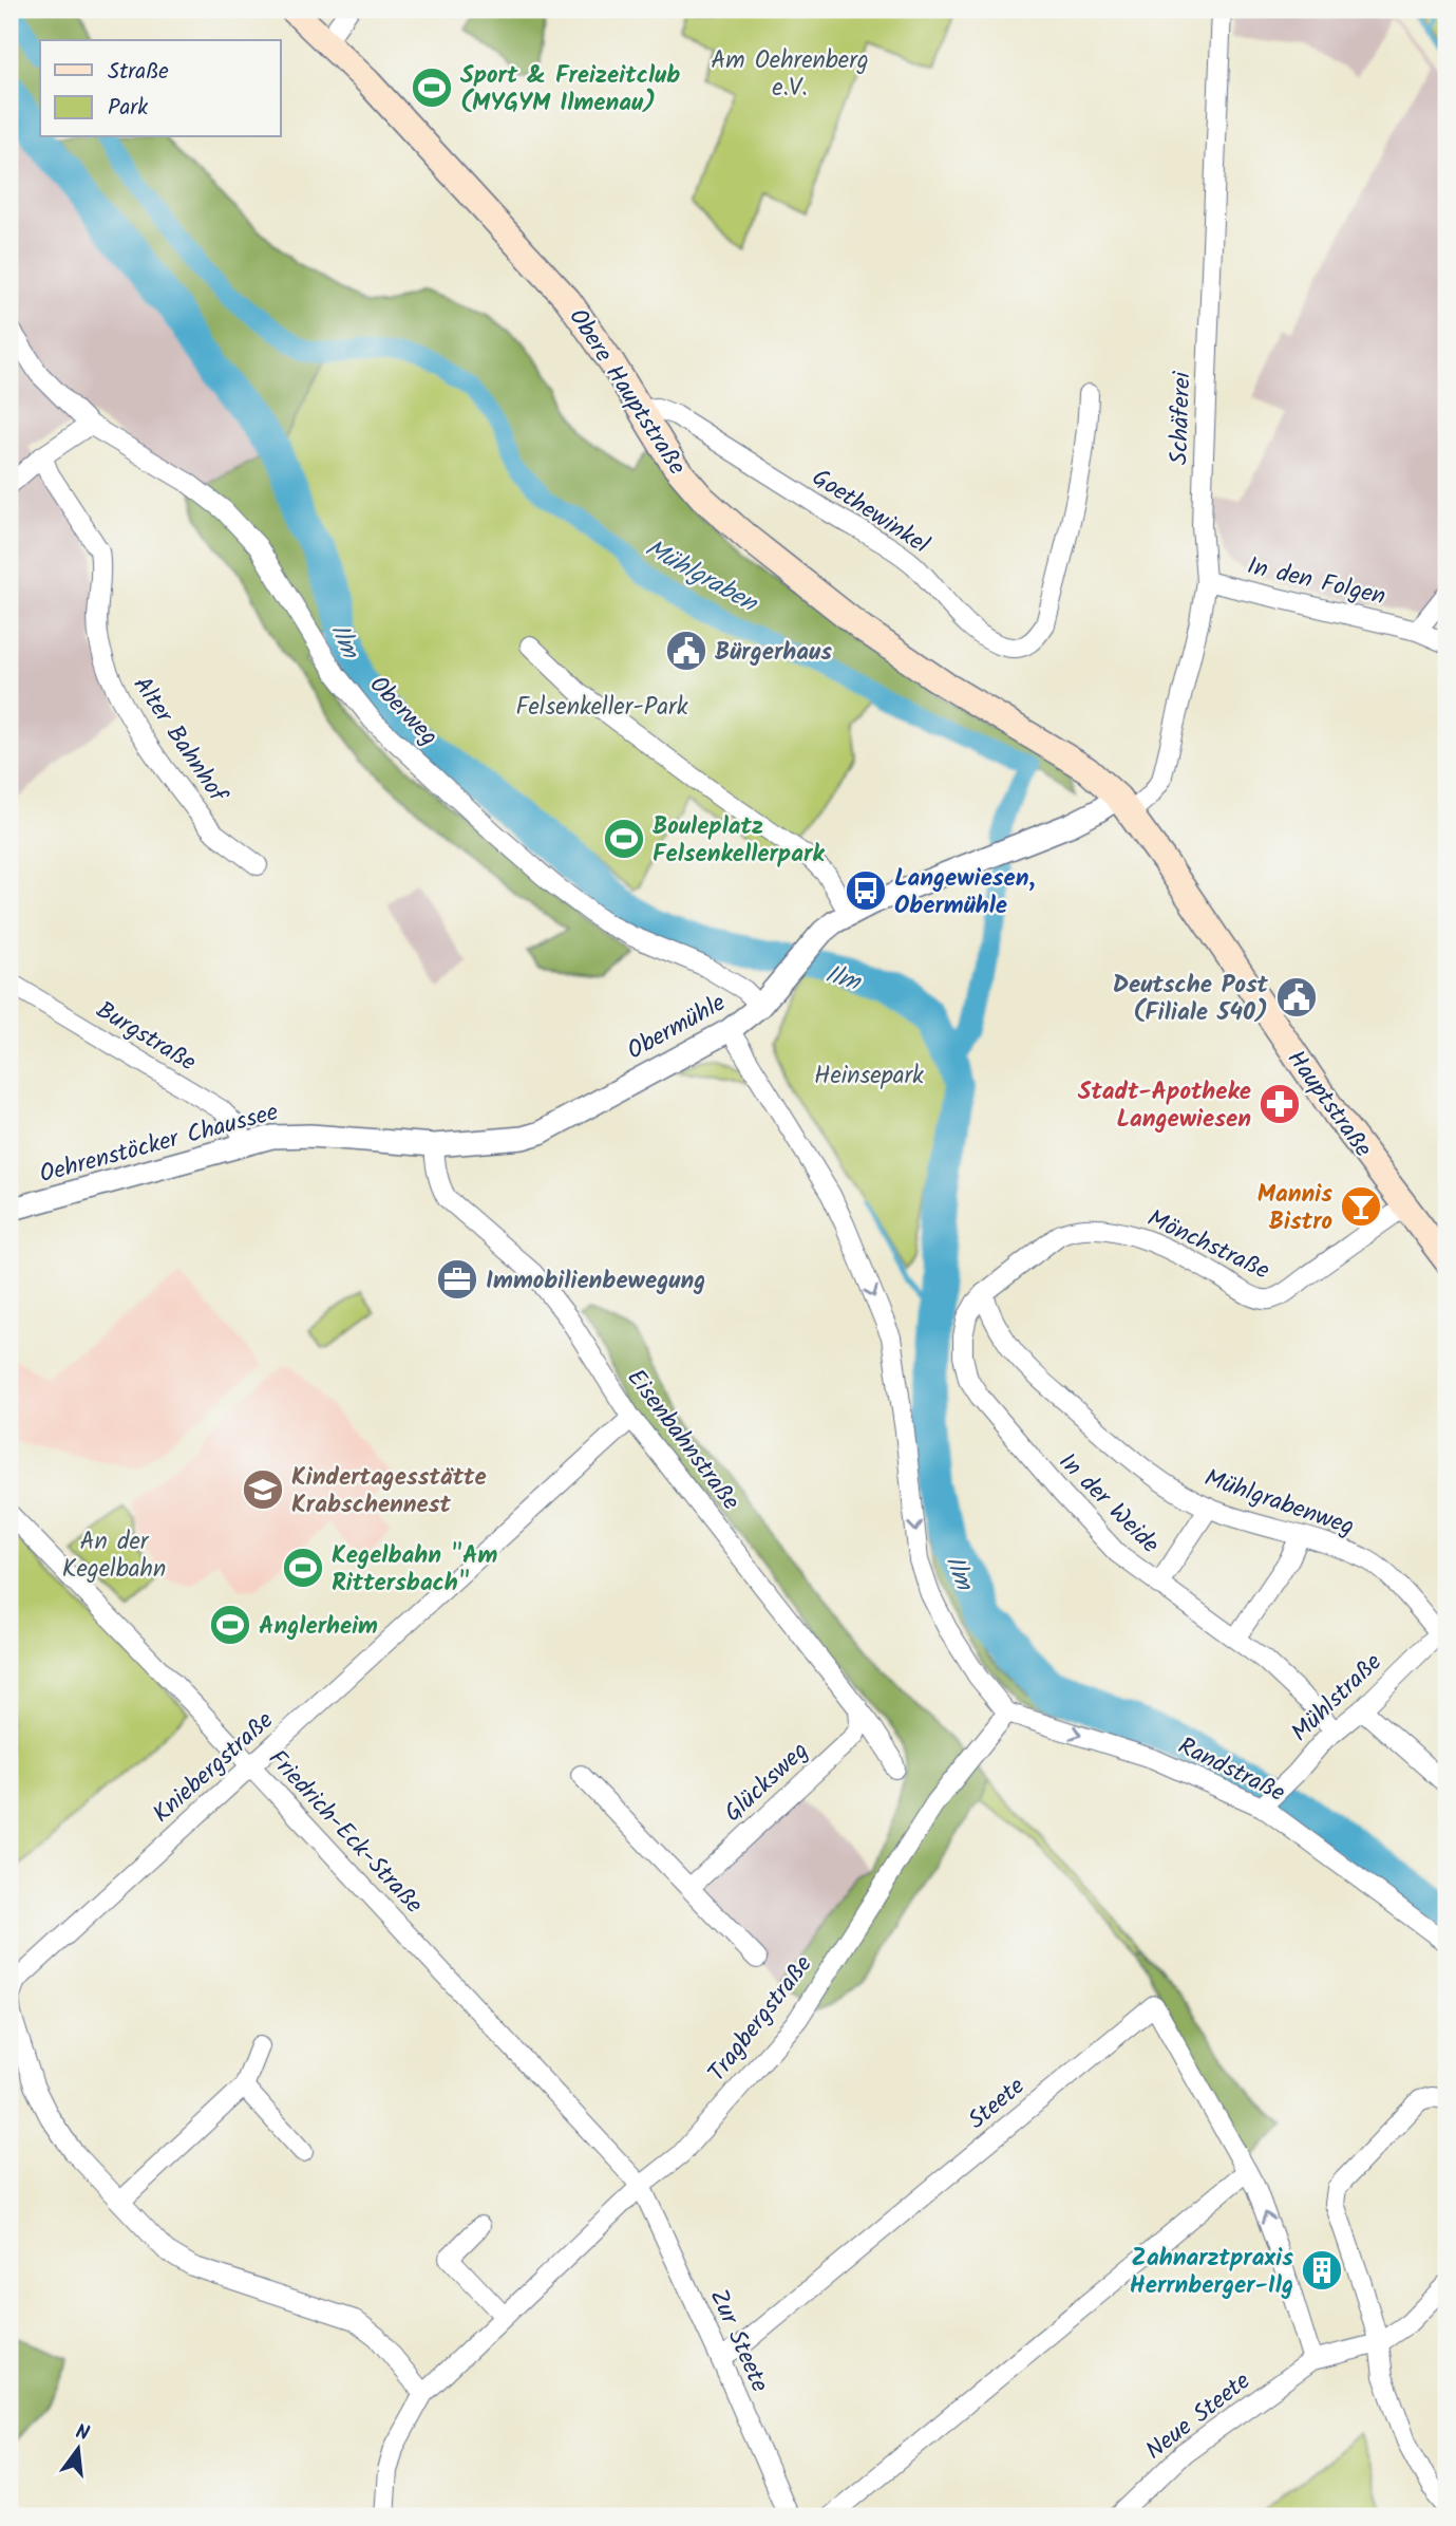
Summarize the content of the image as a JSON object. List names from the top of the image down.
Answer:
{
  "streets": {
    "main road": ["Obere Hauptstraße", "Hauptstraße"],
    "street": [
      "Schäferei",
      "Goethewinkel",
      "In den Folgen",
      "Oberweg",
      "Alter Bahnhof",
      "Obermühle",
      "Burgstraße",
      "Oehrenstöcker Chaussee",
      "Mönchstraße",
      "Eisenbahnstraße",
      "Mühlgrabenweg",
      "In der Weide",
      "Mühlstraße",
      "Kniebergstraße",
      "Randstraße",
      "Glücksweg",
      "Friedrich-Eck-Straße",
      "Tragbergstraße",
      "Steete",
      "Zur Steete",
      "Neue Steete"
    ]
  },
  "crossings": [
    ["Obere Hauptstraße", "Schäferei"],
    ["Obere Hauptstraße", "Goethewinkel"],
    ["Obere Hauptstraße", "Obermühle"],
    ["Obere Hauptstraße", "Hauptstraße"],
    ["Schäferei", "In den Folgen"],
    ["Schäferei", "Obermühle"],
    ["Schäferei", "Hauptstraße"],
    ["Oberweg", "Obermühle"],
    ["Obermühle", "Hauptstraße"],
    ["Obermühle", "Oehrenstöcker Chaussee"],
    ["Burgstraße", "Oehrenstöcker Chaussee"],
    ["Hauptstraße", "Mönchstraße"],
    ["Oehrenstöcker Chaussee", "Eisenbahnstraße"],
    ["Mönchstraße", "Mühlgrabenweg"],
    ["Mönchstraße", "In der Weide"],
    ["Eisenbahnstraße", "Kniebergstraße"],
    ["Eisenbahnstraße", "Glücksweg"],
    ["Mühlgrabenweg", "In der Weide"],
    ["Mühlgrabenweg", "Mühlstraße"],
    ["In der Weide", "Mühlstraße"],
    ["Mühlstraße", "Randstraße"],
    ["Kniebergstraße", "Friedrich-Eck-Straße"],
    ["Kniebergstraße", "Tragbergstraße"],
    ["Randstraße", "Tragbergstraße"],
    ["Friedrich-Eck-Straße", "Tragbergstraße"],
    ["Friedrich-Eck-Straße", "Zur Steete"],
    ["Tragbergstraße", "Zur Steete"],
    ["Steete", "Zur Steete"],
    ["Steete", "Neue Steete"]
  ],
  "one_way": ["Randstraße"],
  "water": ["Mühlgraben", "Ilm"],
  "parks": [
    "Am Oehrenberg e.V.",
    "Felsenkeller-Park",
    "Heinsepark",
    "An der Kegelbahn"
  ],
  "places": {
    "sports": [
      "Sport & Freizeitclub (MYGYM Ilmenau)",
      "Bouleplatz Felsenkellerpark",
      "Kegelbahn \"Am Rittersbach\"",
      "Anglerheim"
    ],
    "public building": ["Bürgerhaus", "Deutsche Post (Filiale 540)"],
    "bus stop": ["Langewiesen, Obermühle"],
    "pharmacy": ["Stadt-Apotheke Langewiesen"],
    "bar": ["Mannis Bistro"],
    "office": ["Immobilienbewegung"],
    "school or university": ["Kindertagesstätte Krabschennest"],
    "building": ["Zahnarztpraxis Herrnberger-Ilg"]
  },
  "legend": ["Straße", "Park"],
  "north": "top"
}
